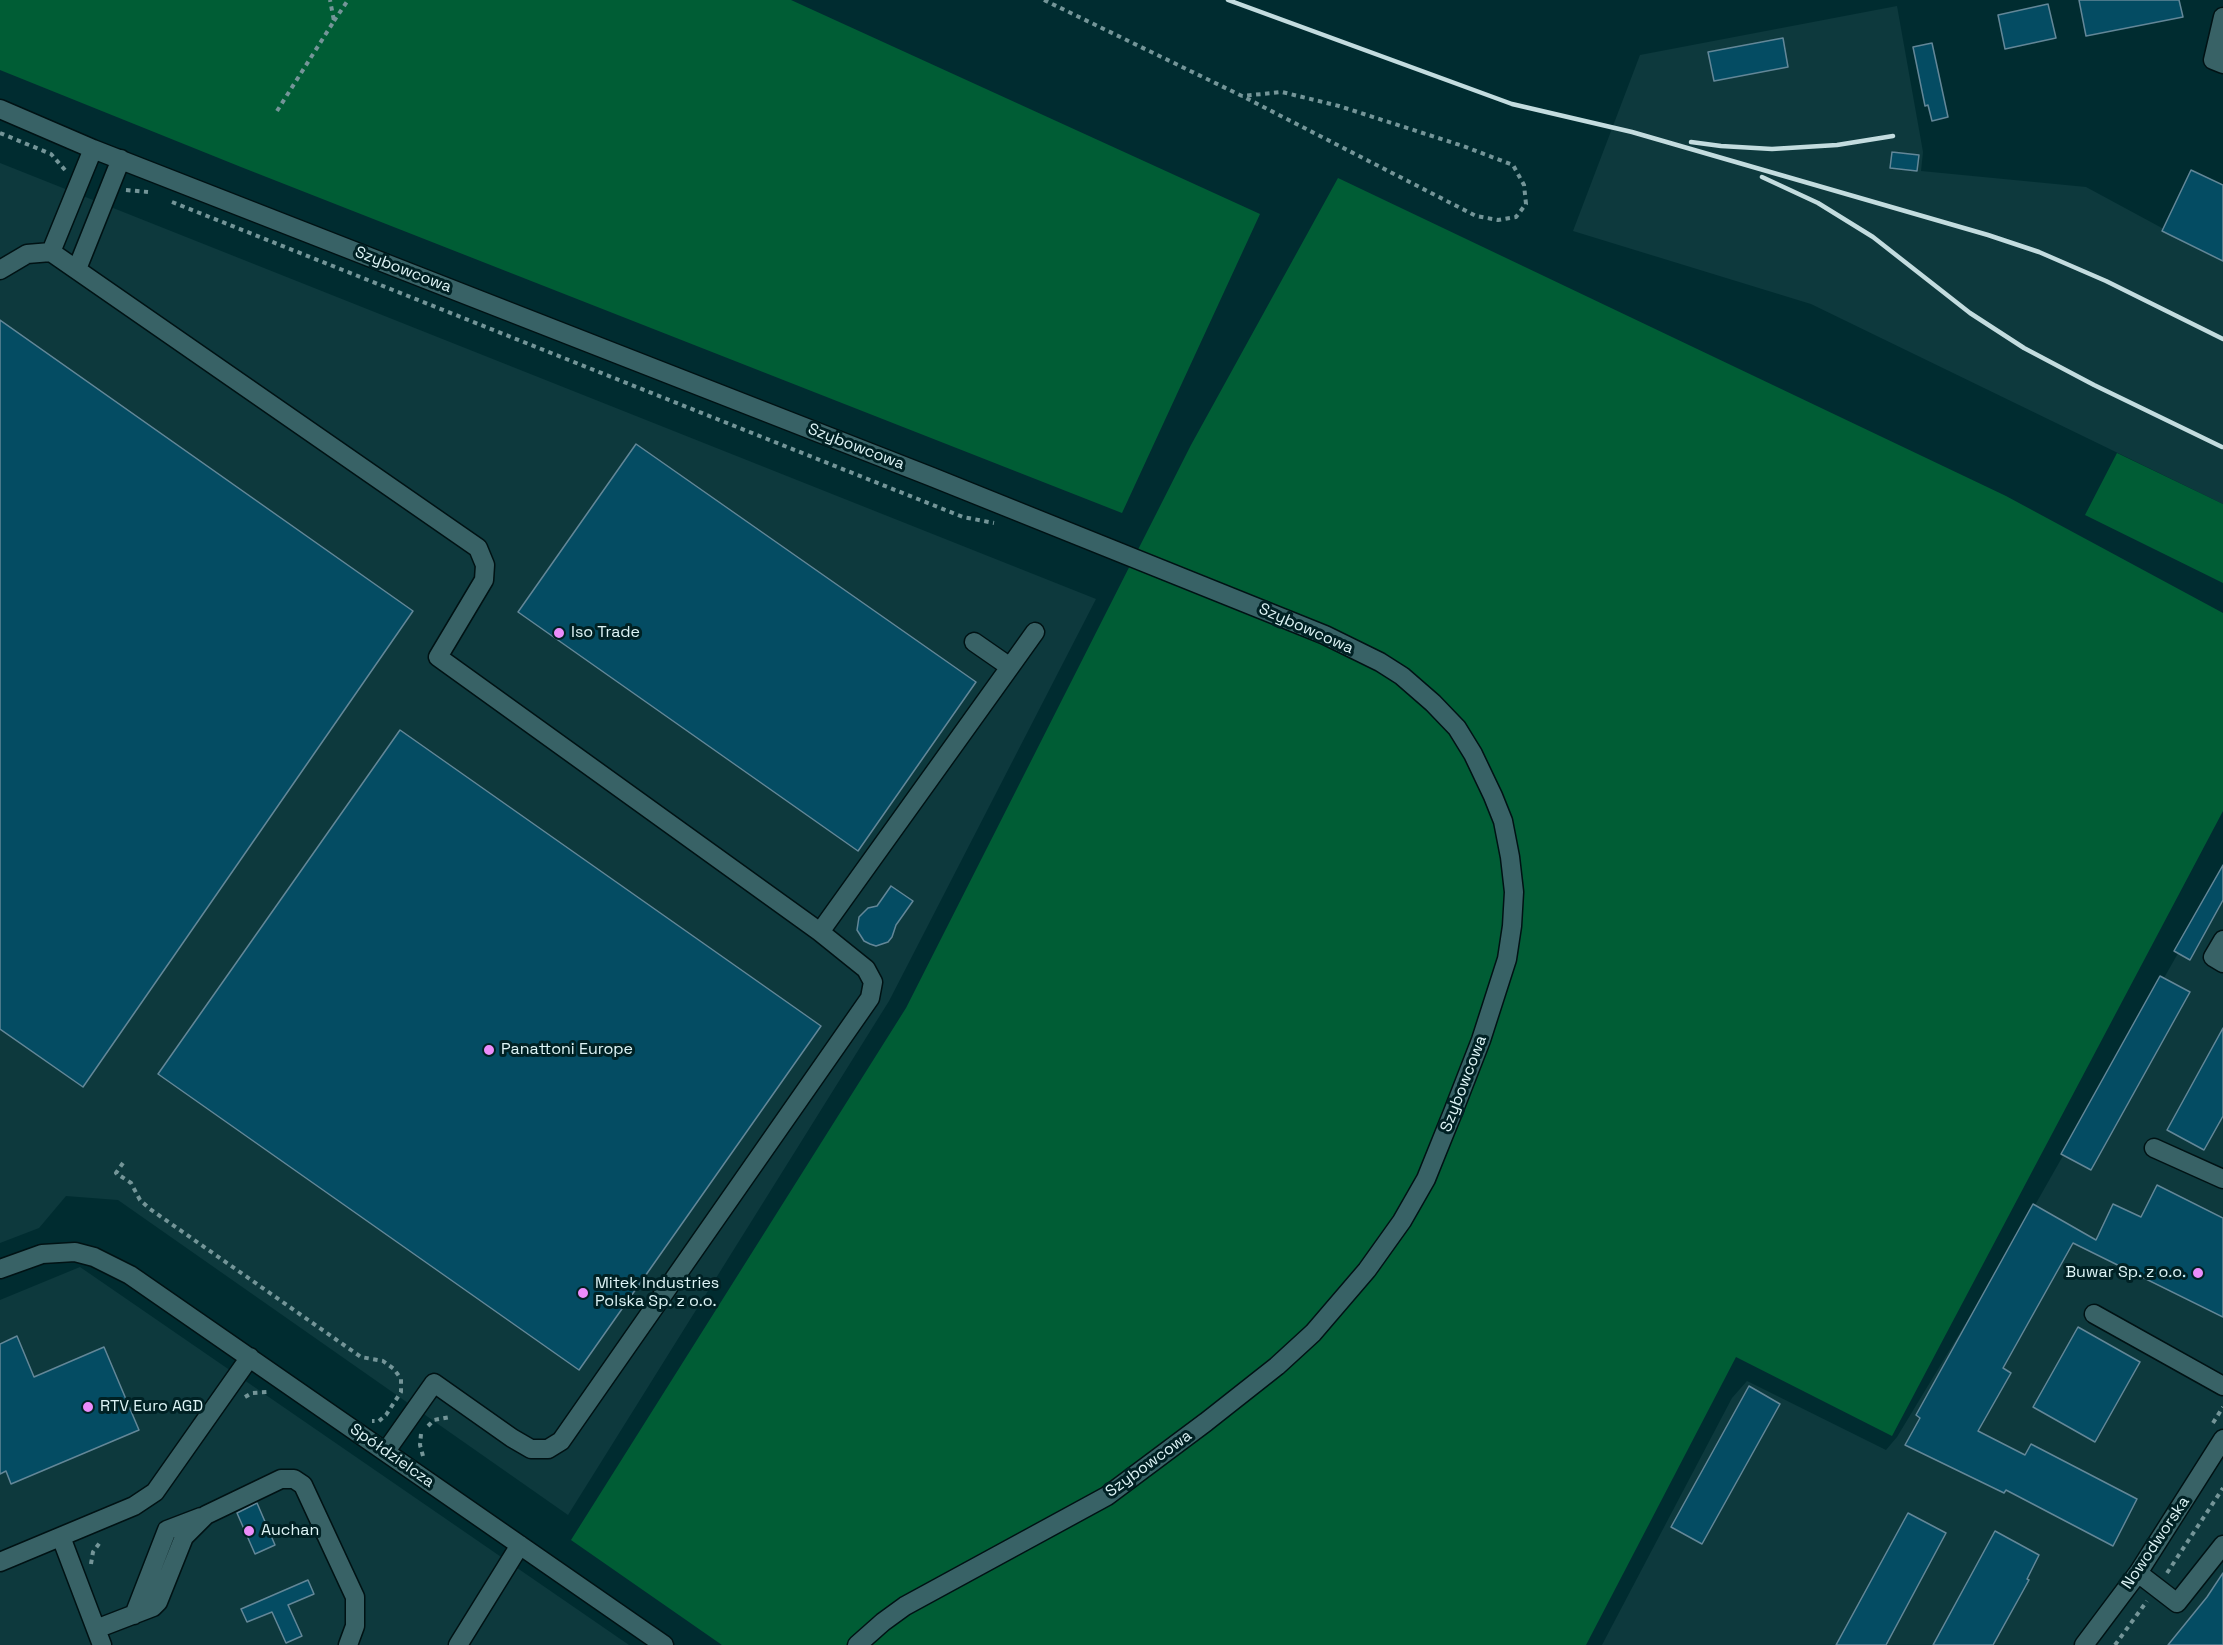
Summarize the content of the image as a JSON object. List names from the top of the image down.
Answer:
{
  "streets": {
    "street": ["Szybowcowa", "Spółdzielcza", "Nowodworska"]
  },
  "places": [
    "Iso Trade",
    "Panattoni Europe",
    "Buwar Sp. z o.o.",
    "Mitek Industries Polska Sp. z o.o.",
    "RTV Euro AGD",
    "Auchan"
  ]
}
